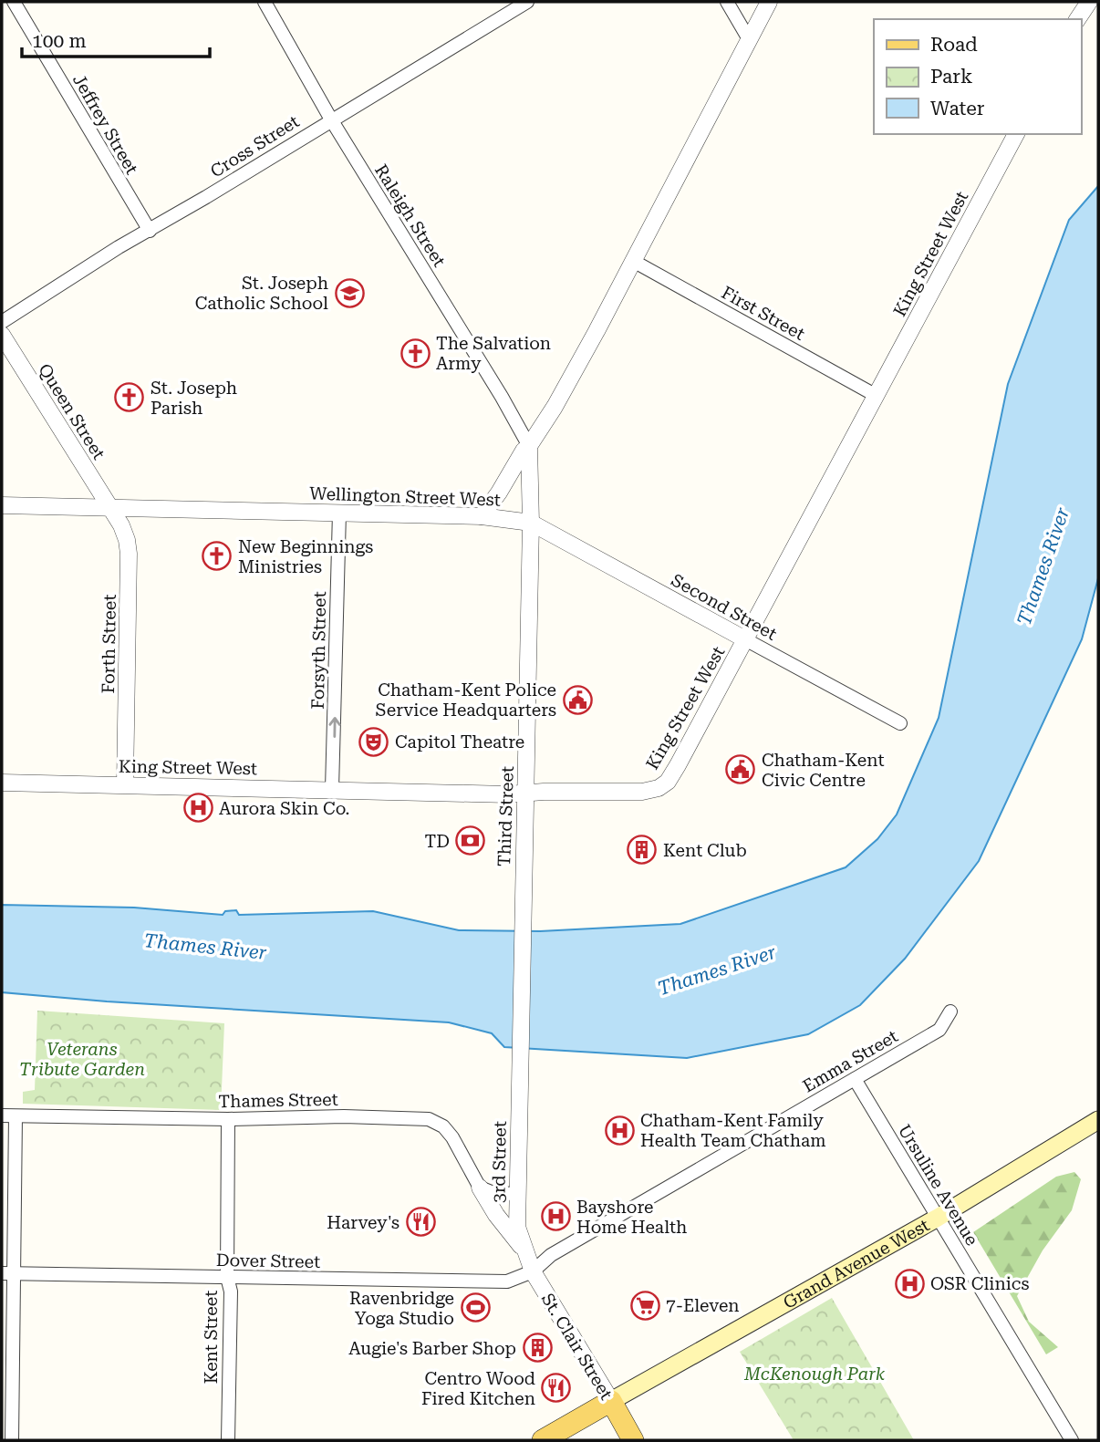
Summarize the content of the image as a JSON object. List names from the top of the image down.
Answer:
{
  "streets": {
    "main road": ["Grand Avenue West", "St. Clair Street"],
    "street": [
      "Jeffrey Street",
      "Cross Street",
      "Raleigh Street",
      "King Street West",
      "First Street",
      "Queen Street",
      "Wellington Street West",
      "Second Street",
      "Forth Street",
      "Forsyth Street",
      "Third Street",
      "Emma Street",
      "Thames Street",
      "3rd Street",
      "Ursuline Avenue",
      "Dover Street",
      "Kent Street"
    ]
  },
  "crossings": [
    ["Jeffrey Street", "Cross Street"],
    ["Cross Street", "Raleigh Street"],
    ["King Street West", "First Street"],
    ["King Street West", "Second Street"],
    ["King Street West", "Forth Street"],
    ["King Street West", "Forsyth Street"],
    ["King Street West", "Third Street"],
    ["Queen Street", "Wellington Street West"],
    ["Queen Street", "Forth Street"],
    ["Wellington Street West", "Second Street"],
    ["Wellington Street West", "Forth Street"],
    ["Wellington Street West", "Forsyth Street"],
    ["Wellington Street West", "Third Street"],
    ["Second Street", "Third Street"],
    ["Third Street", "3rd Street"],
    ["Emma Street", "Ursuline Avenue"],
    ["Emma Street", "Dover Street"],
    ["Emma Street", "St. Clair Street"],
    ["Thames Street", "Kent Street"],
    ["3rd Street", "St. Clair Street"],
    ["Ursuline Avenue", "Grand Avenue West"],
    ["Dover Street", "Kent Street"],
    ["Dover Street", "St. Clair Street"],
    ["Grand Avenue West", "St. Clair Street"]
  ],
  "one_way": ["Forsyth Street"],
  "water": ["Thames River"],
  "parks": ["Veterans Tribute Garden", "McKenough Park"],
  "places": {
    "school or university": ["St. Joseph Catholic School"],
    "church": ["The Salvation Army", "St. Joseph Parish", "New Beginnings Ministries"],
    "public building": ["Chatham-Kent Police Service Headquarters", "Chatham-Kent Civic Centre"],
    "theatre": ["Capitol Theatre"],
    "hospital": [
      "Aurora Skin Co.",
      "Chatham-Kent Family Health Team Chatham",
      "Bayshore Home Health",
      "OSR Clinics"
    ],
    "bank": ["TD"],
    "building": ["Kent Club", "Augie's Barber Shop"],
    "restaurant": ["Harvey's", "Centro Wood Fired Kitchen"],
    "supermarket": ["7-Eleven"],
    "sports": ["Ravenbridge Yoga Studio"]
  },
  "legend": ["Road", "Park", "Water"],
  "scale_bar": "100 m"
}
